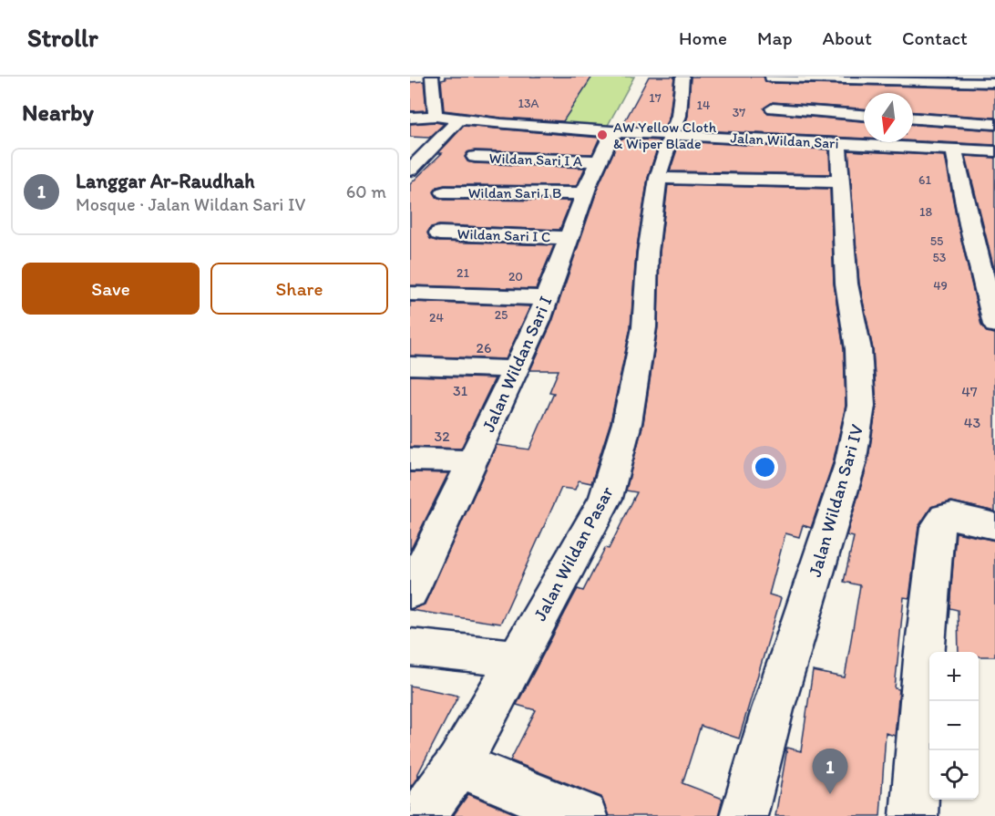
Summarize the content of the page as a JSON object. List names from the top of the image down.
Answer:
{
  "streets": {
    "street": [
      "Jalan Wildan Sari",
      "Wildan Sari I A",
      "Wildan Sari I B",
      "Wildan Sari I C",
      "Jalan Wildan Sari I",
      "Jalan Wildan Sari IV",
      "Jalan Wildan Pasar"
    ]
  },
  "crossings": [
    ["Jalan Wildan Sari", "Jalan Wildan Sari I"],
    ["Jalan Wildan Sari", "Jalan Wildan Sari IV"],
    ["Jalan Wildan Sari", "Jalan Wildan Pasar"],
    ["Wildan Sari I A", "Jalan Wildan Sari I"],
    ["Wildan Sari I B", "Jalan Wildan Sari I"],
    ["Wildan Sari I C", "Jalan Wildan Sari I"]
  ],
  "places": ["AW Yellow Cloth & Wiper Blade"],
  "house_numbers": [
    "17",
    "13A",
    "14",
    "37",
    "61",
    "18",
    "55",
    "53",
    "21",
    "20",
    "49",
    "25",
    "24",
    "26",
    "31",
    "47",
    "43",
    "32"
  ],
  "north": "bottom",
  "page": {
    "header": "Strollr",
    "nav": [
      "Home",
      "Map",
      "About",
      "Contact"
    ],
    "heading": "Nearby",
    "list": [
      {
        "mark": "1",
        "name": "Langgar Ar-Raudhah",
        "note": "Mosque · Jalan Wildan Sari IV",
        "value": "60 m"
      }
    ],
    "buttons": ["Save", "Share"],
    "map_buttons": ["+", "−"],
    "pins": "1"
  }
}
